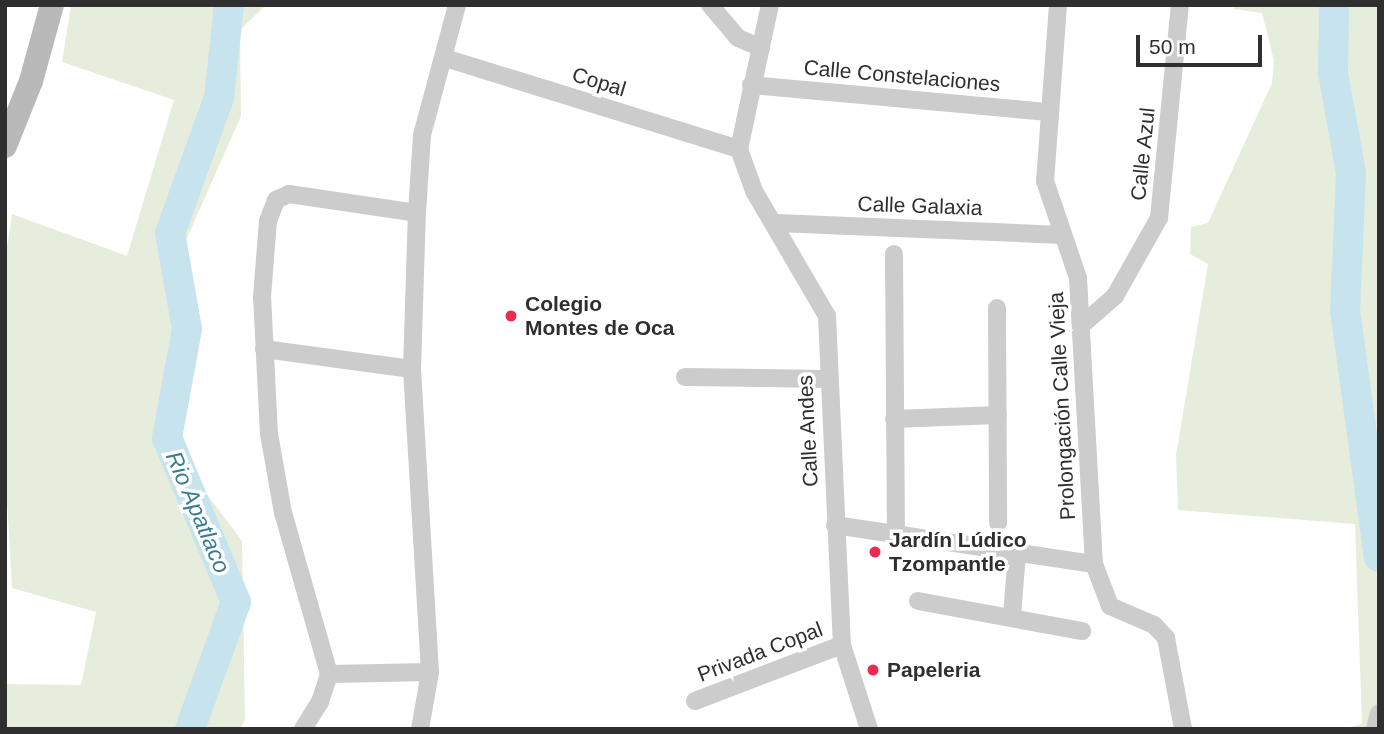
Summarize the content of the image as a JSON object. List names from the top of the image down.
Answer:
{
  "streets": {
    "street": [
      "Calle Constelaciones",
      "Copal",
      "Calle Azul",
      "Calle Galaxia",
      "Prolongación Calle Vieja",
      "Calle Andes",
      "Privada Copal"
    ]
  },
  "crossings": [
    ["Calle Constelaciones", "Prolongación Calle Vieja"],
    ["Copal", "Calle Andes"],
    ["Calle Azul", "Prolongación Calle Vieja"],
    ["Calle Galaxia", "Prolongación Calle Vieja"],
    ["Calle Galaxia", "Calle Andes"],
    ["Calle Andes", "Privada Copal"]
  ],
  "water": ["Rio Apatlaco"],
  "places": ["Colegio Montes de Oca", "Jardín Lúdico Tzompantle", "Papeleria"],
  "scale_bar": "50 m"
}
